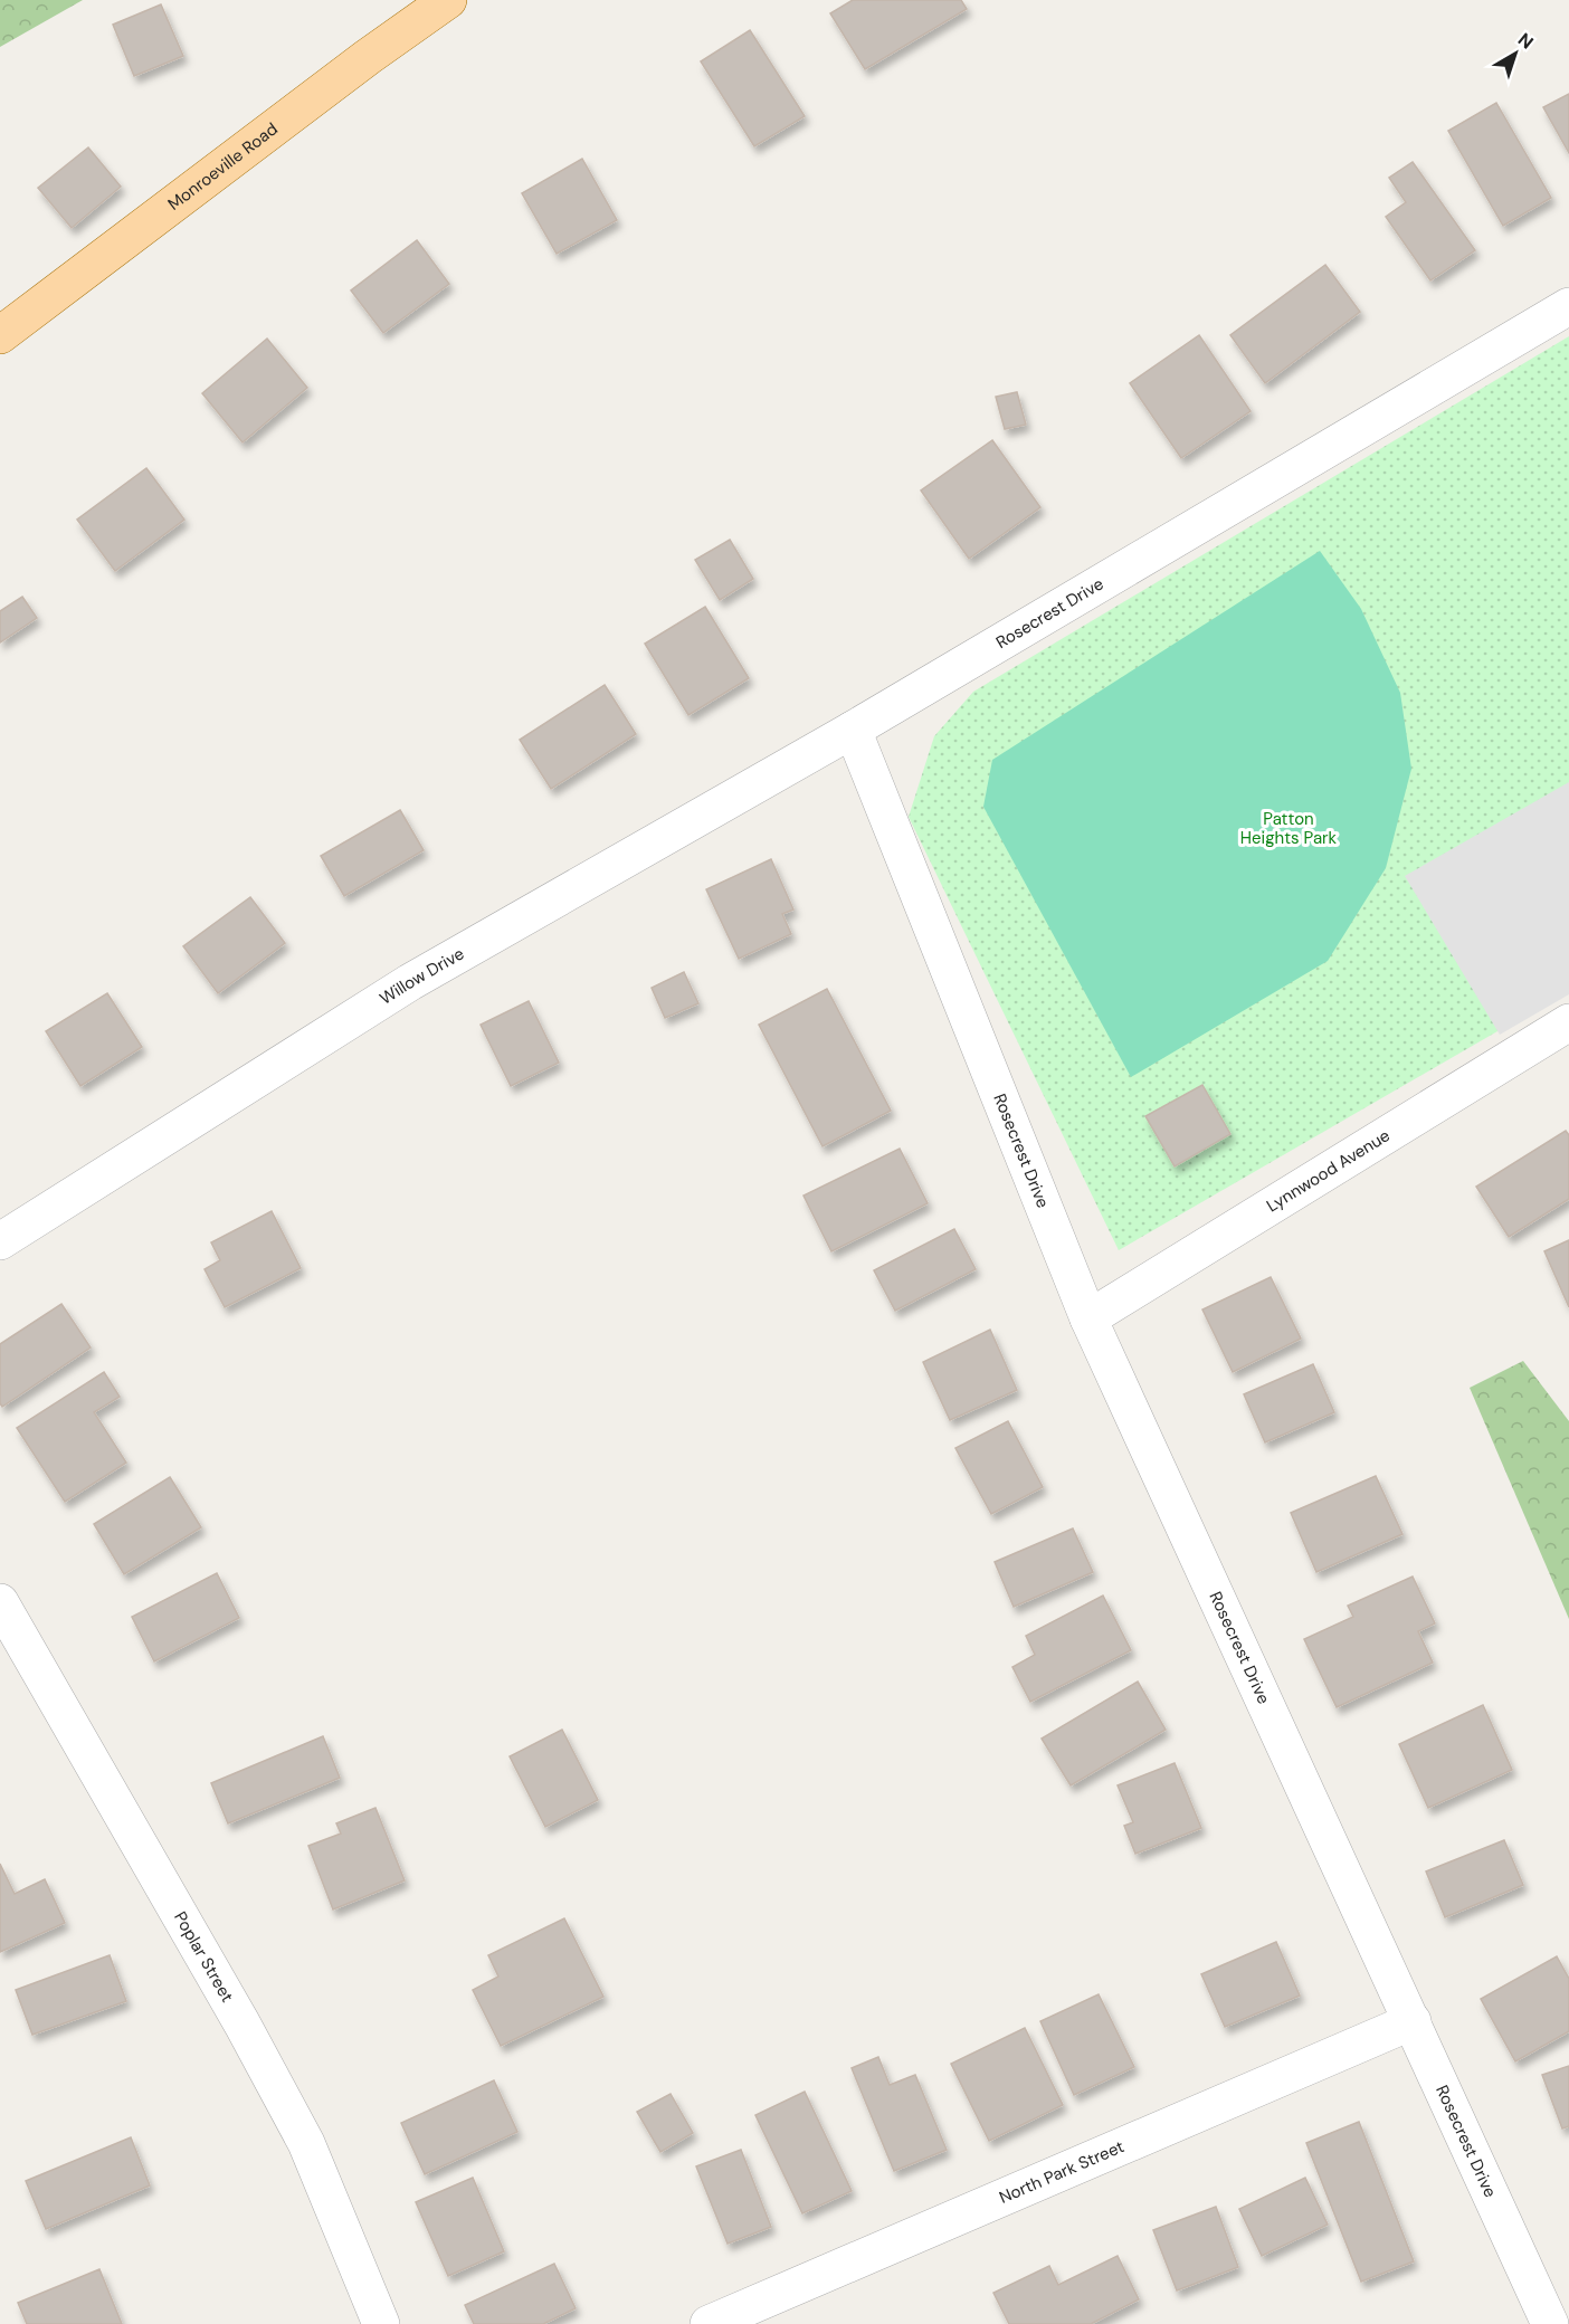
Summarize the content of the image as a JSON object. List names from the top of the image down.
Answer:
{
  "streets": {
    "main road": ["Monroeville Road"],
    "street": [
      "Rosecrest Drive",
      "Willow Drive",
      "Lynnwood Avenue",
      "Poplar Street",
      "North Park Street"
    ]
  },
  "crossings": [
    ["Rosecrest Drive", "Willow Drive"],
    ["Rosecrest Drive", "Lynnwood Avenue"],
    ["Rosecrest Drive", "North Park Street"]
  ],
  "parks": ["Patton Heights Park"],
  "north": "top right"
}
